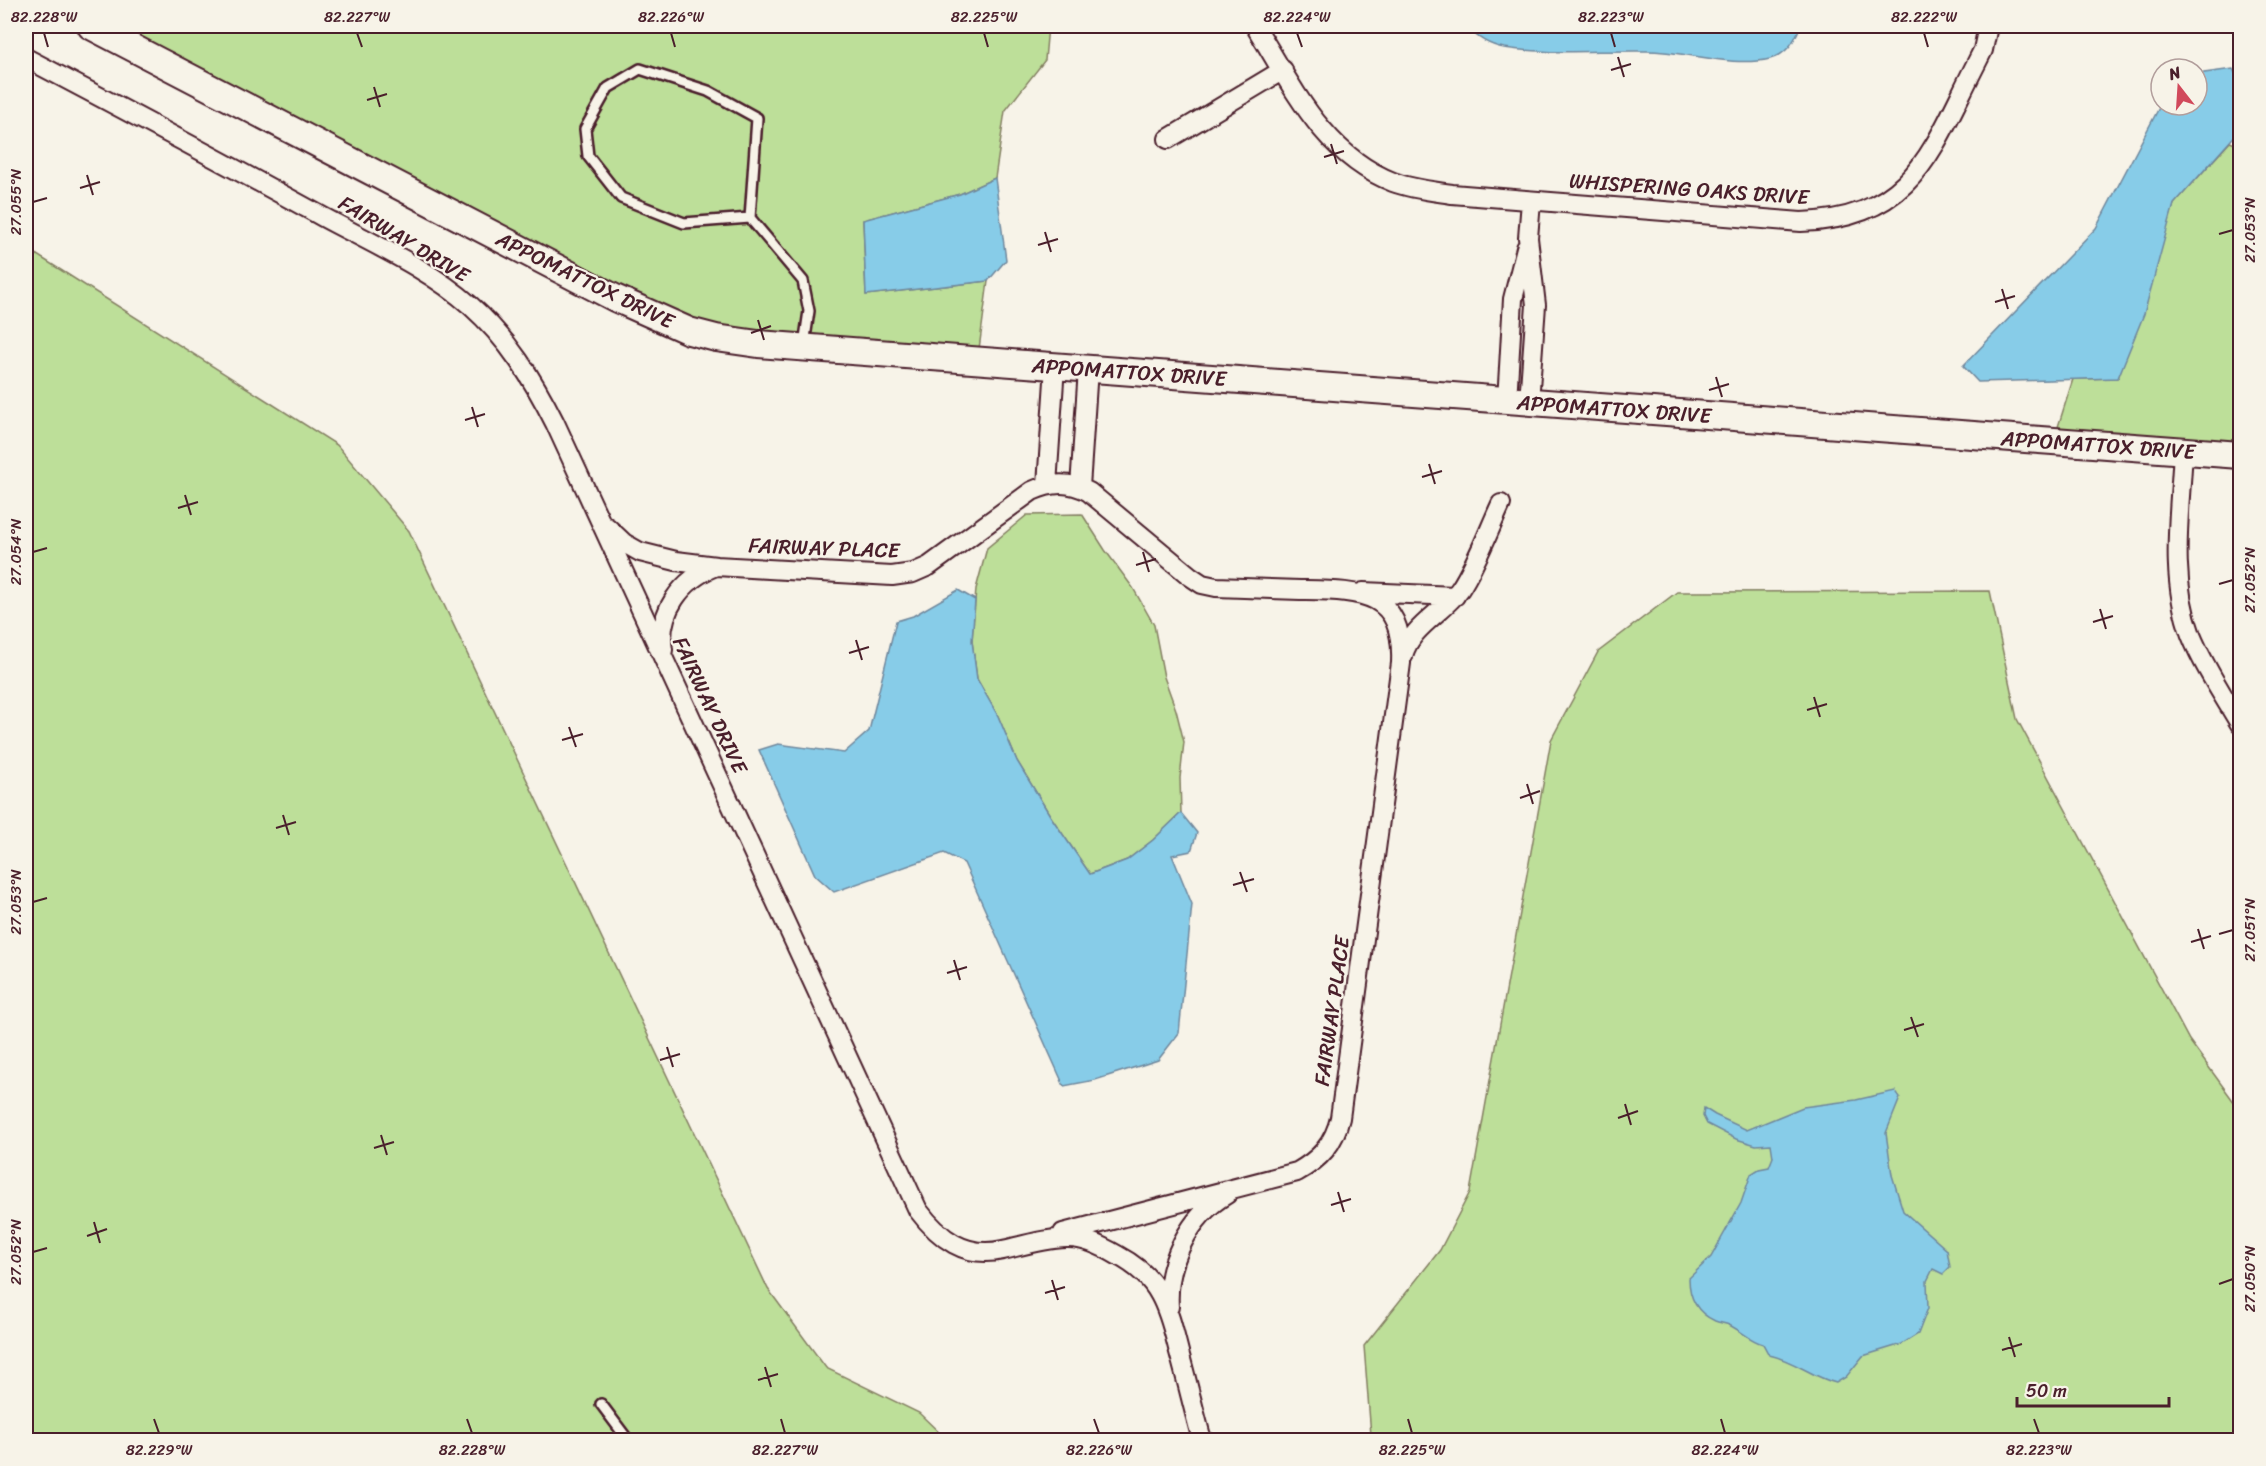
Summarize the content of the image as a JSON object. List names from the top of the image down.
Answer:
{
  "streets": {
    "street": [
      "WHISPERING OAKS DRIVE",
      "FAIRWAY DRIVE",
      "APPOMATTOX DRIVE",
      "FAIRWAY PLACE"
    ]
  },
  "crossings": [
    ["FAIRWAY DRIVE", "FAIRWAY PLACE"]
  ],
  "scale_bar": "50 m",
  "north": "top",
  "coordinates": [
    "82.228°W",
    "82.227°W",
    "82.226°W",
    "82.225°W",
    "82.224°W",
    "82.223°W",
    "82.222°W",
    "27.055°N",
    "27.053°N",
    "27.054°N",
    "27.052°N",
    "27.051°N",
    "27.050°N",
    "82.229°W"
  ]
}
